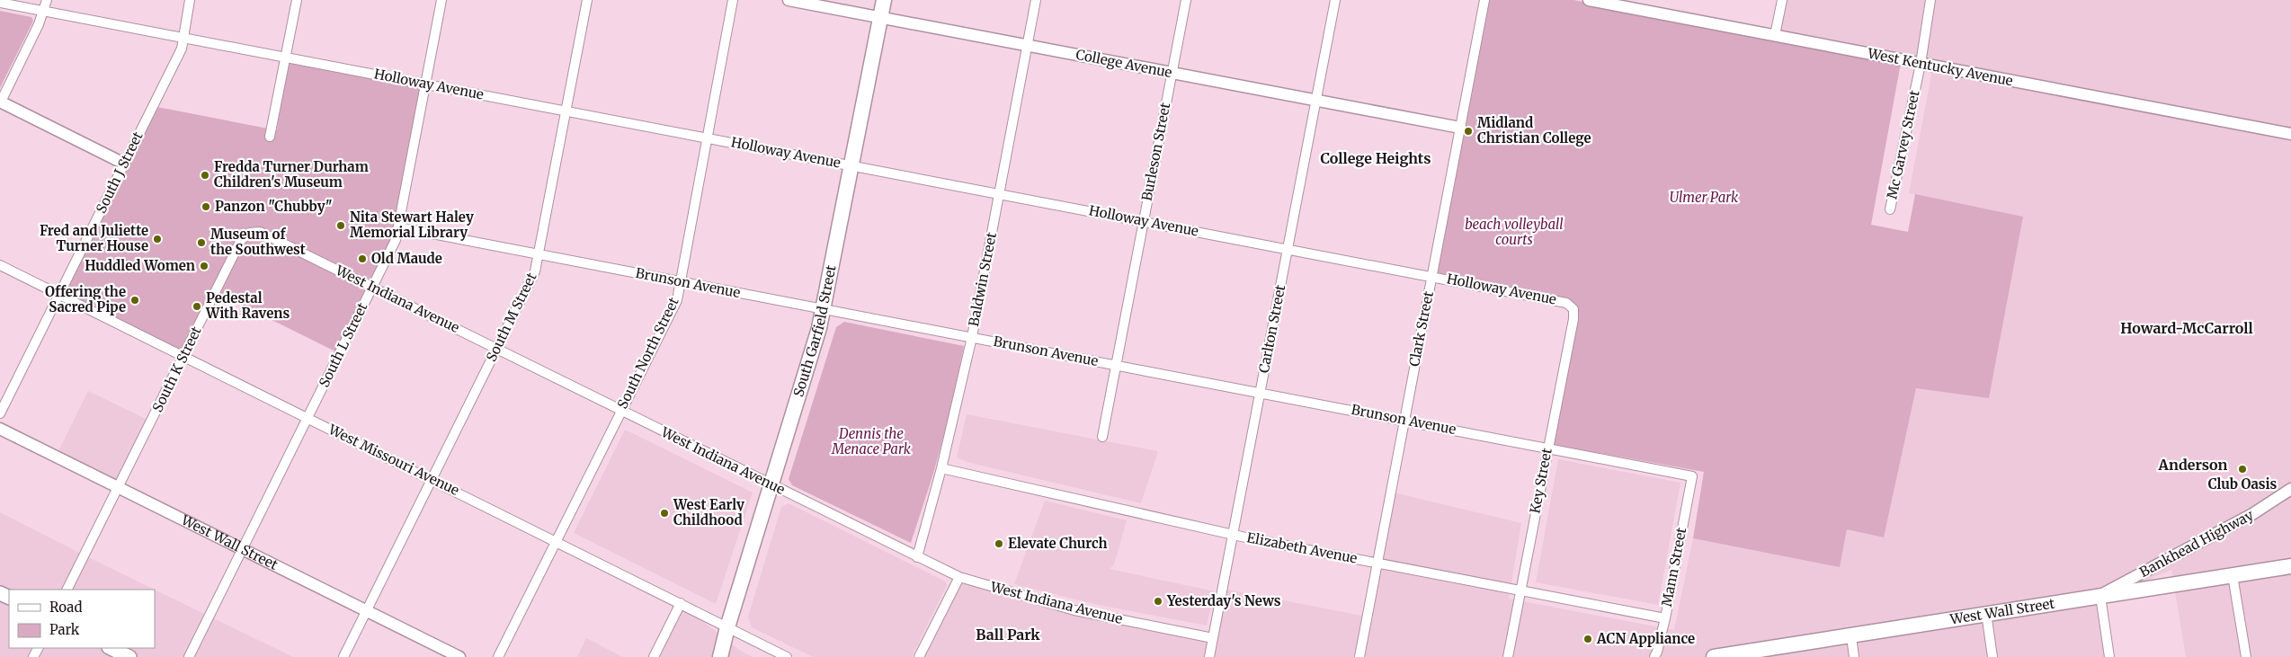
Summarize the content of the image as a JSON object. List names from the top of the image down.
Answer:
{
  "streets": {
    "main road": ["South Garfield Street", "West Wall Street"],
    "street": [
      "College Avenue",
      "West Kentucky Avenue",
      "Holloway Avenue",
      "Mc Garvey Street",
      "Burleson Street",
      "South J Street",
      "Baldwin Street",
      "Brunson Avenue",
      "West Indiana Avenue",
      "South M Street",
      "Carlton Street",
      "Clark Street",
      "South L Street",
      "South North Street",
      "South K Street",
      "West Missouri Avenue",
      "Key Street",
      "Bankhead Highway",
      "Elizabeth Avenue",
      "Mann Street"
    ]
  },
  "crossings": [
    ["College Avenue", "Burleson Street"],
    ["College Avenue", "Baldwin Street"],
    ["College Avenue", "Carlton Street"],
    ["College Avenue", "Clark Street"],
    ["College Avenue", "South Garfield Street"],
    ["West Kentucky Avenue", "Mc Garvey Street"],
    ["Holloway Avenue", "Burleson Street"],
    ["Holloway Avenue", "South J Street"],
    ["Holloway Avenue", "Baldwin Street"],
    ["Holloway Avenue", "South M Street"],
    ["Holloway Avenue", "Carlton Street"],
    ["Holloway Avenue", "Clark Street"],
    ["Holloway Avenue", "South Garfield Street"],
    ["Holloway Avenue", "South L Street"],
    ["Holloway Avenue", "South North Street"],
    ["Holloway Avenue", "Key Street"],
    ["Burleson Street", "Brunson Avenue"],
    ["South J Street", "West Missouri Avenue"],
    ["Baldwin Street", "Brunson Avenue"],
    ["Baldwin Street", "West Indiana Avenue"],
    ["Baldwin Street", "Elizabeth Avenue"],
    ["Brunson Avenue", "South M Street"],
    ["Brunson Avenue", "Carlton Street"],
    ["Brunson Avenue", "Clark Street"],
    ["Brunson Avenue", "South Garfield Street"],
    ["Brunson Avenue", "South L Street"],
    ["Brunson Avenue", "South North Street"],
    ["Brunson Avenue", "Key Street"],
    ["Brunson Avenue", "Mann Street"],
    ["West Indiana Avenue", "South M Street"],
    ["West Indiana Avenue", "Carlton Street"],
    ["West Indiana Avenue", "South Garfield Street"],
    ["West Indiana Avenue", "South L Street"],
    ["West Indiana Avenue", "South North Street"],
    ["West Indiana Avenue", "South K Street"],
    ["South M Street", "West Missouri Avenue"],
    ["South M Street", "West Wall Street"],
    ["Carlton Street", "Elizabeth Avenue"],
    ["Clark Street", "Elizabeth Avenue"],
    ["South Garfield Street", "West Missouri Avenue"],
    ["South L Street", "West Missouri Avenue"],
    ["South L Street", "West Wall Street"],
    ["South North Street", "West Missouri Avenue"],
    ["South K Street", "West Missouri Avenue"],
    ["South K Street", "West Wall Street"],
    ["Key Street", "Elizabeth Avenue"],
    ["West Wall Street", "Bankhead Highway"],
    ["Elizabeth Avenue", "Mann Street"]
  ],
  "districts": [
    "College Heights",
    "Howard-McCarroll",
    "Anderson",
    "Ball Park"
  ],
  "parks": ["Ulmer Park", "beach volleyball courts", "Dennis the Menace Park"],
  "places": [
    "Midland Christian College",
    "Fredda Turner Durham Children's Museum",
    "Panzon \"Chubby\"",
    "Nita Stewart Haley Memorial Library",
    "Fred and Juliette Turner House",
    "Museum of the Southwest",
    "Old Maude",
    "Huddled Women",
    "Offering the Sacred Pipe",
    "Pedestal With Ravens",
    "Club Oasis",
    "West Early Childhood",
    "Elevate Church",
    "Yesterday's News",
    "ACN Appliance"
  ],
  "legend": ["Road", "Park"]
}
